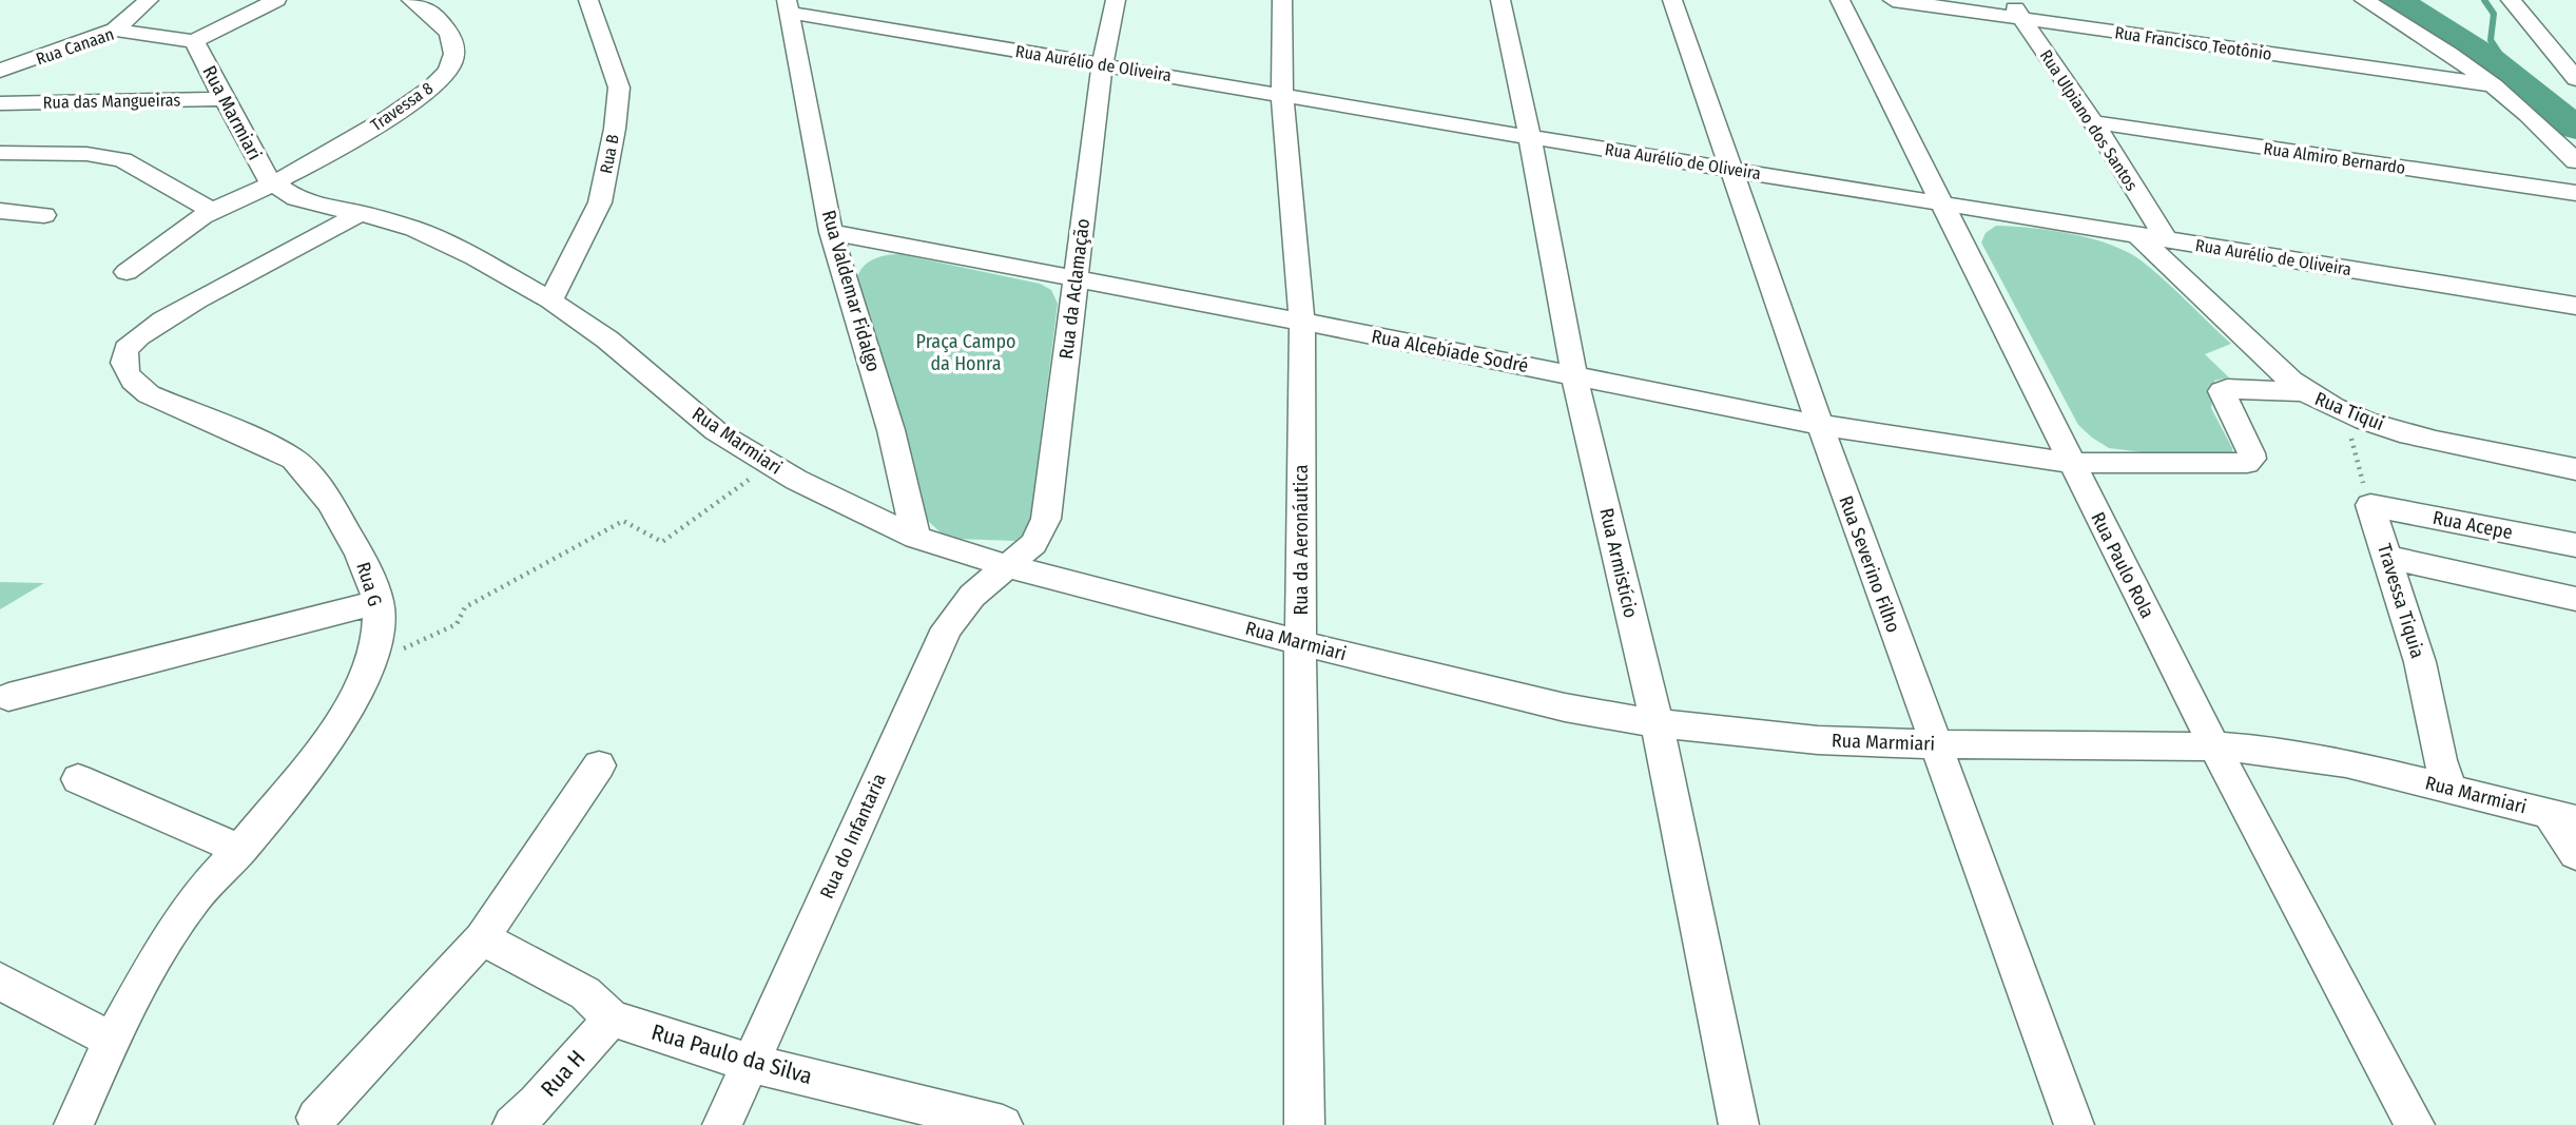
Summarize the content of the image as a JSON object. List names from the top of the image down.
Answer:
{
  "streets": {
    "street": [
      "Rua Francisco Teotônio",
      "Rua Canaan",
      "Rua Aurélio de Oliveira",
      "Rua das Mangueiras",
      "Travessa 8",
      "Rua Marmiari",
      "Rua Ulpiano dos Santos",
      "Rua B",
      "Rua Almiro Bernardo",
      "Rua da Aclamação",
      "Rua Valdemar Fidalgo",
      "Rua Alcebíade Sodré",
      "Rua Tiqui",
      "Rua Acepe",
      "Rua da Aeronáutica",
      "Rua Armistício",
      "Rua Severino Filho",
      "Rua Paulo Rola",
      "Rua G",
      "Travessa Tiquia",
      "Rua do Infantaria",
      "Rua Paulo da Silva",
      "Rua H"
    ]
  },
  "crossings": [
    ["Rua Francisco Teotônio", "Rua Ulpiano dos Santos"],
    ["Rua Canaan", "Rua Marmiari"],
    ["Rua Aurélio de Oliveira", "Rua Ulpiano dos Santos"],
    ["Rua Aurélio de Oliveira", "Rua da Aclamação"],
    ["Rua Aurélio de Oliveira", "Rua Valdemar Fidalgo"],
    ["Rua Aurélio de Oliveira", "Rua Tiqui"],
    ["Rua Aurélio de Oliveira", "Rua da Aeronáutica"],
    ["Rua Aurélio de Oliveira", "Rua Armistício"],
    ["Rua Aurélio de Oliveira", "Rua Severino Filho"],
    ["Rua Aurélio de Oliveira", "Rua Paulo Rola"],
    ["Rua das Mangueiras", "Rua Marmiari"],
    ["Travessa 8", "Rua Marmiari"],
    ["Rua Marmiari", "Rua B"],
    ["Rua Marmiari", "Rua da Aclamação"],
    ["Rua Marmiari", "Rua Valdemar Fidalgo"],
    ["Rua Marmiari", "Rua da Aeronáutica"],
    ["Rua Marmiari", "Rua Armistício"],
    ["Rua Marmiari", "Rua Severino Filho"],
    ["Rua Marmiari", "Rua Paulo Rola"],
    ["Rua Marmiari", "Rua G"],
    ["Rua Marmiari", "Travessa Tiquia"],
    ["Rua Marmiari", "Rua do Infantaria"],
    ["Rua Ulpiano dos Santos", "Rua Almiro Bernardo"],
    ["Rua da Aclamação", "Rua Alcebíade Sodré"],
    ["Rua da Aclamação", "Rua do Infantaria"],
    ["Rua Valdemar Fidalgo", "Rua Alcebíade Sodré"],
    ["Rua Alcebíade Sodré", "Rua Tiqui"],
    ["Rua Alcebíade Sodré", "Rua da Aeronáutica"],
    ["Rua Alcebíade Sodré", "Rua Armistício"],
    ["Rua Alcebíade Sodré", "Rua Severino Filho"],
    ["Rua Alcebíade Sodré", "Rua Paulo Rola"],
    ["Rua Acepe", "Travessa Tiquia"],
    ["Rua do Infantaria", "Rua Paulo da Silva"],
    ["Rua Paulo da Silva", "Rua H"]
  ],
  "parks": ["Praça Campo da Honra"]
}
